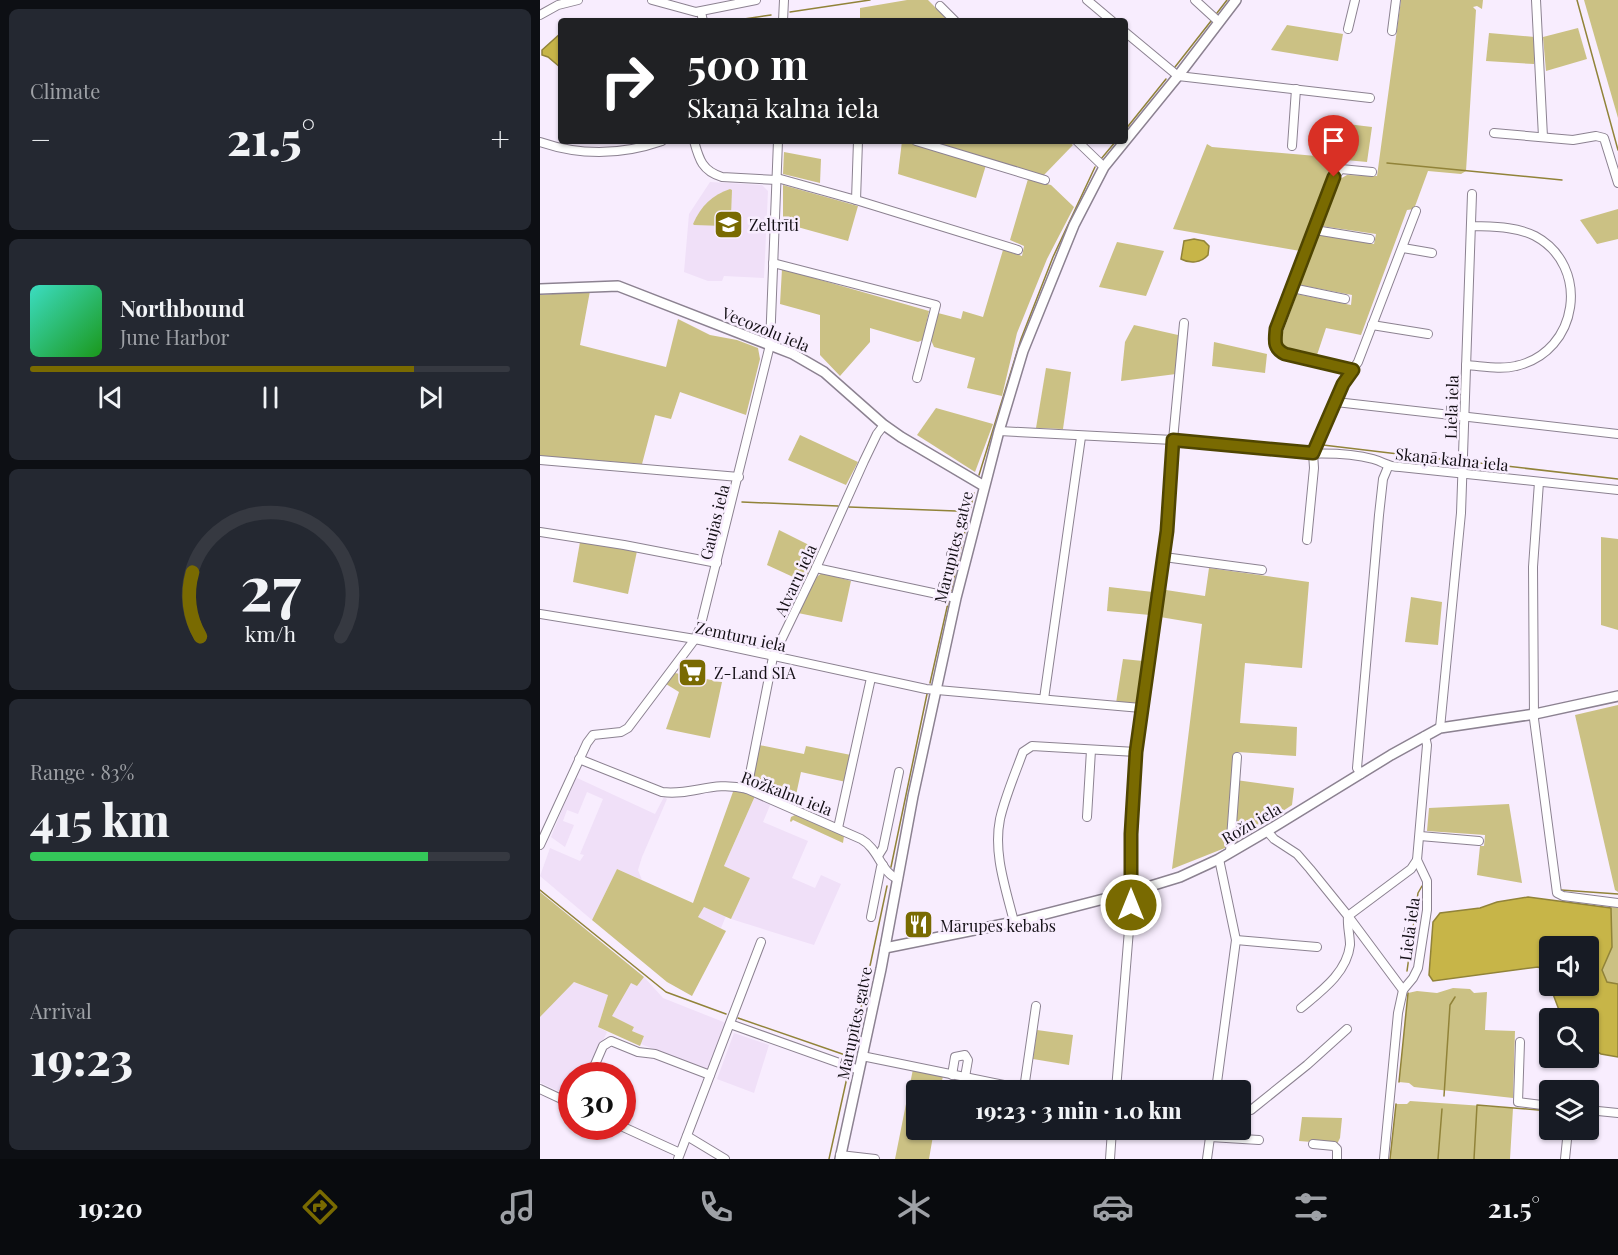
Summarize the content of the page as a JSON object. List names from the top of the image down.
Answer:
{
  "streets": {
    "street": [
      "Vecozolu iela",
      "Lielā iela",
      "Skaņā kalna iela",
      "Gaujas iela",
      "Mārupītes gatve",
      "Atvaru iela",
      "Zemturu iela",
      "Rožkalnu iela",
      "Rožu iela"
    ]
  },
  "crossings": [
    ["Vecozolu iela", "Gaujas iela"],
    ["Vecozolu iela", "Mārupītes gatve"],
    ["Vecozolu iela", "Atvaru iela"],
    ["Lielā iela", "Skaņā kalna iela"],
    ["Lielā iela", "Rožu iela"],
    ["Skaņā kalna iela", "Mārupītes gatve"],
    ["Gaujas iela", "Zemturu iela"],
    ["Gaujas iela", "Rožkalnu iela"],
    ["Mārupītes gatve", "Zemturu iela"],
    ["Mārupītes gatve", "Rožkalnu iela"],
    ["Mārupītes gatve", "Rožu iela"],
    ["Atvaru iela", "Zemturu iela"],
    ["Atvaru iela", "Rožkalnu iela"]
  ],
  "places": {
    "school or university": ["Zeltrīti"],
    "supermarket": ["Z-Land SIA"],
    "restaurant": ["Mārupes kebabs"]
  },
  "page": {
    "tile": [
      "Climate",
      ["Range · 83%", "415 km"],
      ["Arrival", "19:23"]
    ],
    "turn": ["500 m", "Skaņā kalna iela"],
    "heat": ["−", "21.5°", "+"],
    "song": ["Northbound", "June Harbor"],
    "limit": "30",
    "trip": "19:23 · 3 min · 1.0 km",
    "tabs": ["19:20", "21.5°"],
    "gauge": ["27", "km/h"]
  }
}
